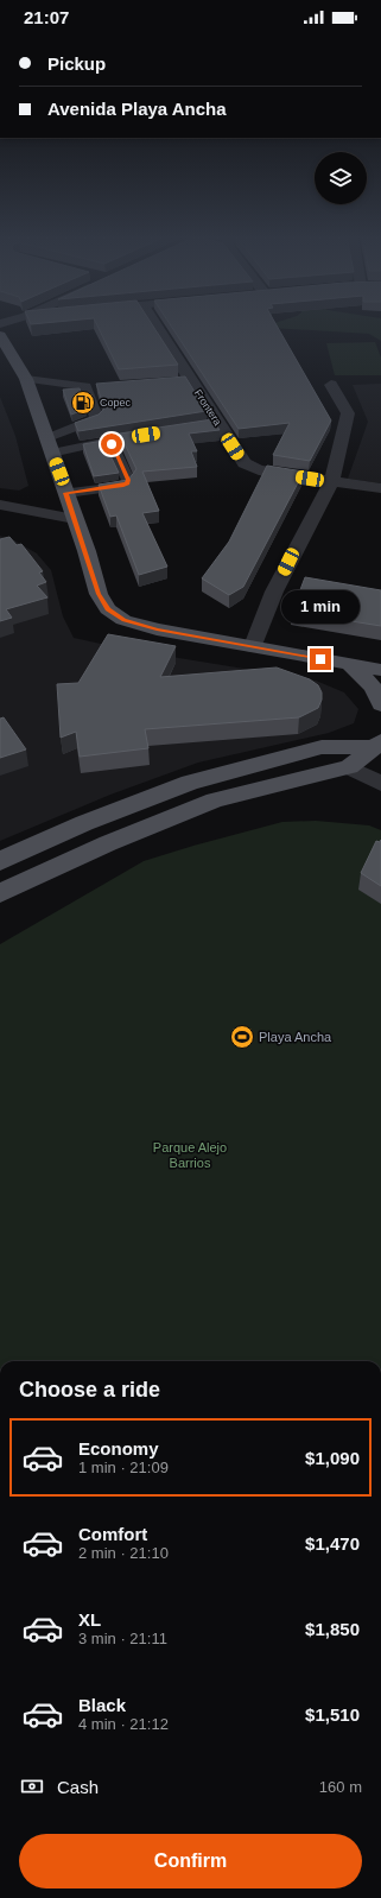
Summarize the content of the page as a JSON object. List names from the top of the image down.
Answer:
{
  "streets": {
    "street": ["Frontera"]
  },
  "parks": ["Parque Alejo Barrios"],
  "places": {
    "fuel station": ["Copec"],
    "sports": ["Playa Ancha"]
  },
  "page": {
    "status": "21:07",
    "banner": ["Pickup", "Avenida Playa Ancha"],
    "bubble": "1 min",
    "heading": "Choose a ride",
    "list": [
      {
        "name": "Economy",
        "note": "1 min · 21:09",
        "value": "$1,090"
      },
      {
        "name": "Comfort",
        "note": "2 min · 21:10",
        "value": "$1,470"
      },
      {
        "name": "XL",
        "note": "3 min · 21:11",
        "value": "$1,850"
      },
      {
        "name": "Black",
        "note": "4 min · 21:12",
        "value": "$1,510"
      }
    ],
    "pay": ["Cash", "160 m"],
    "buttons": "Confirm"
  }
}
